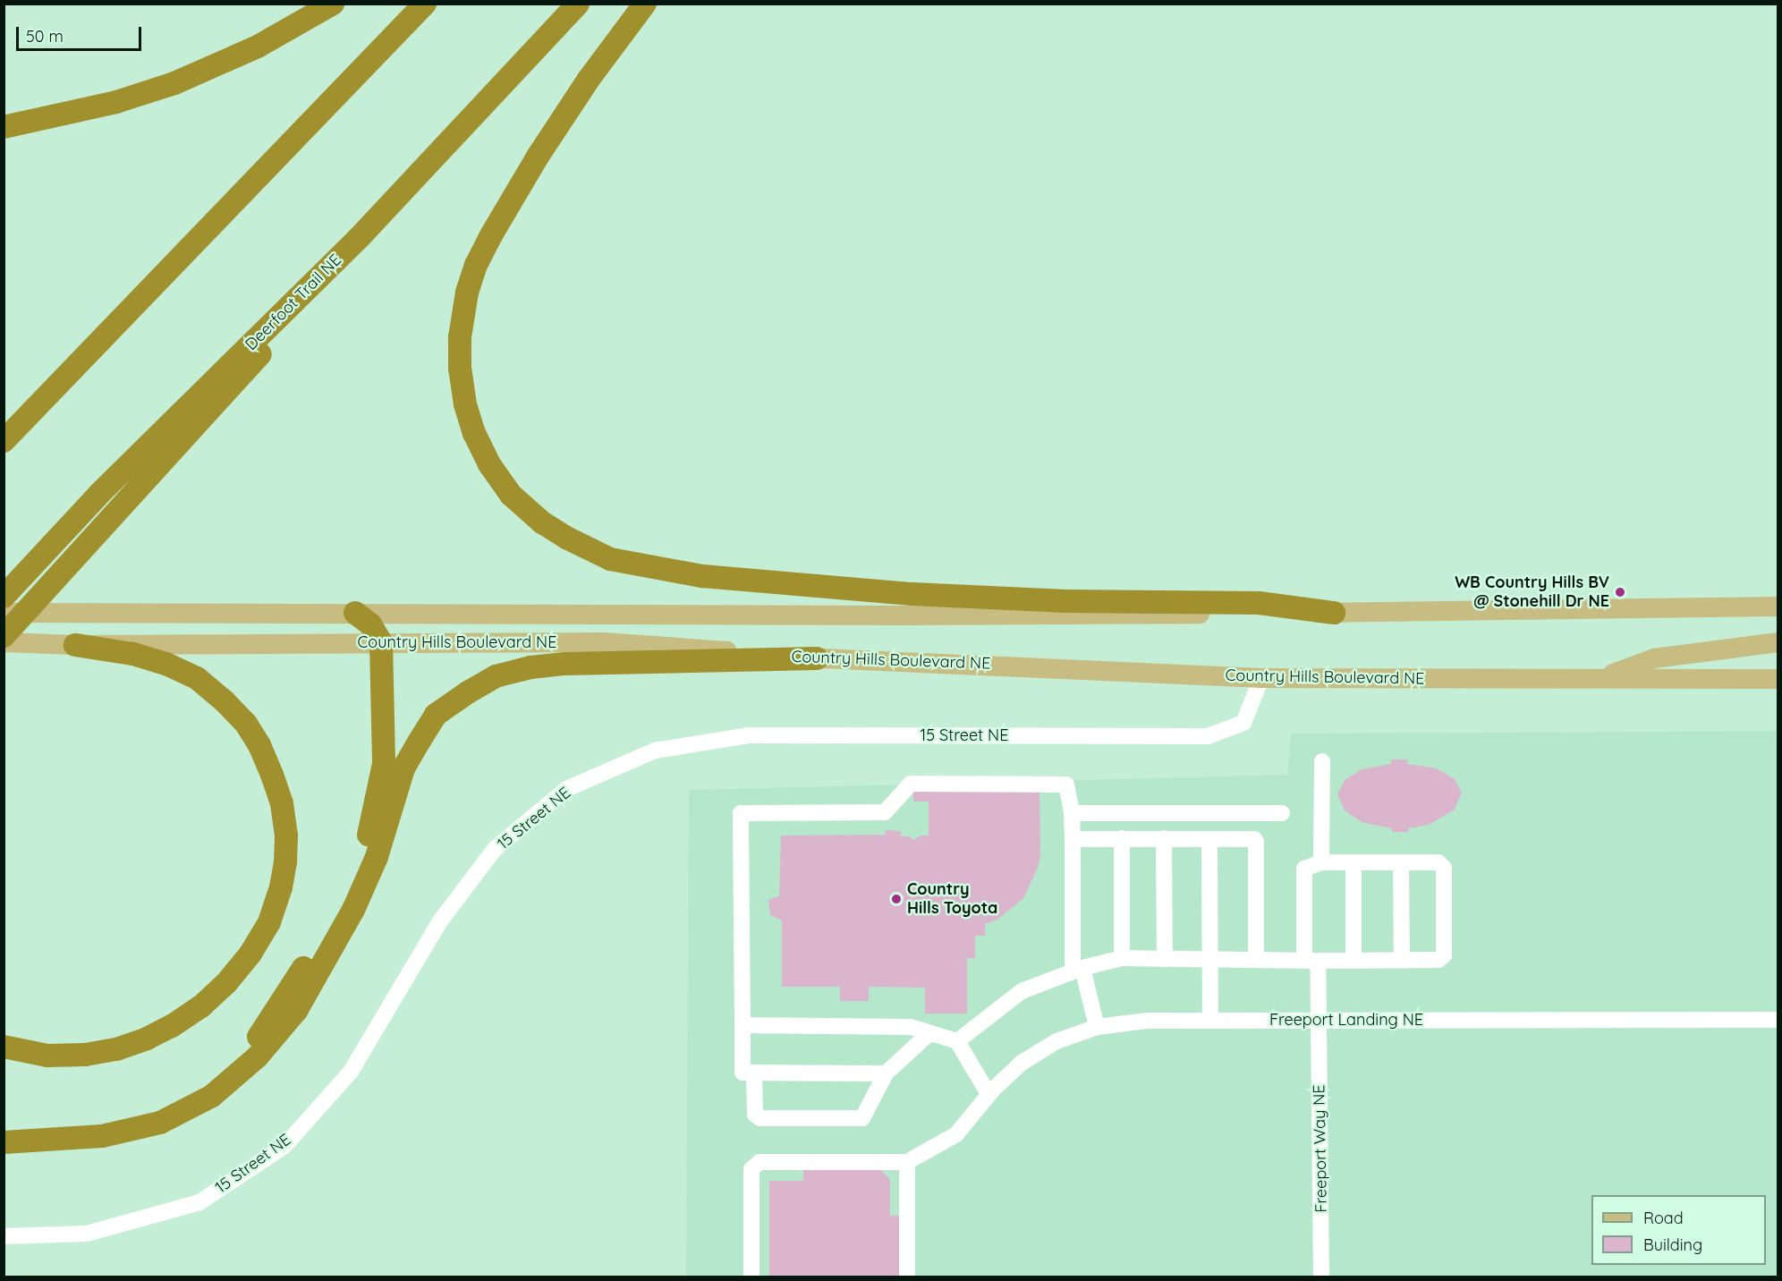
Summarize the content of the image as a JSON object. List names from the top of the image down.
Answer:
{
  "streets": {
    "highway": ["Deerfoot Trail NE"],
    "main road": ["Country Hills Boulevard NE"],
    "street": ["15 Street NE", "Freeport Landing NE", "Freeport Way NE"]
  },
  "crossings": [
    ["Country Hills Boulevard NE", "15 Street NE"],
    ["Freeport Landing NE", "Freeport Way NE"]
  ],
  "places": ["WB Country Hills BV @ Stonehill Dr NE", "Country Hills Toyota"],
  "legend": ["Road", "Building"],
  "scale_bar": "50 m"
}
